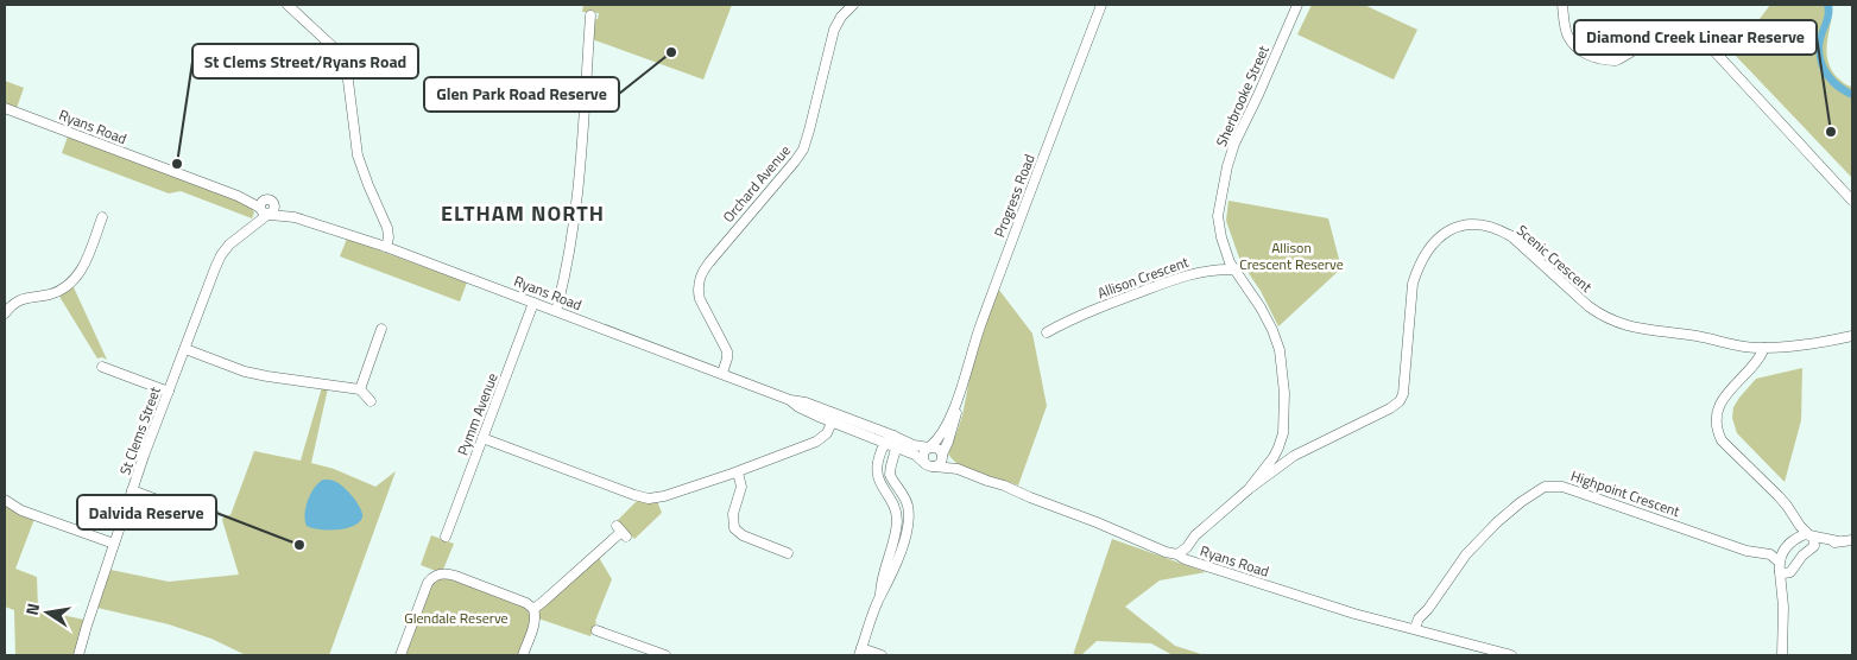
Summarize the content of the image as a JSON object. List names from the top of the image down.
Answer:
{
  "streets": {
    "street": [
      "Sherbrooke Street",
      "Ryans Road",
      "Orchard Avenue",
      "Progress Road",
      "Scenic Crescent",
      "Allison Crescent",
      "Pymm Avenue",
      "St Clems Street",
      "Highpoint Crescent"
    ]
  },
  "crossings": [
    ["Sherbrooke Street", "Allison Crescent"],
    ["Ryans Road", "Orchard Avenue"],
    ["Ryans Road", "Progress Road"],
    ["Ryans Road", "Pymm Avenue"],
    ["Ryans Road", "St Clems Street"],
    ["Ryans Road", "Highpoint Crescent"]
  ],
  "districts": ["ELTHAM NORTH"],
  "parks": ["Allison Crescent Reserve", "Glendale Reserve"],
  "places": [
    "Glen Park Road Reserve",
    "Diamond Creek Linear Reserve",
    "St Clems Street/Ryans Road",
    "Dalvida Reserve"
  ],
  "north": "left"
}
